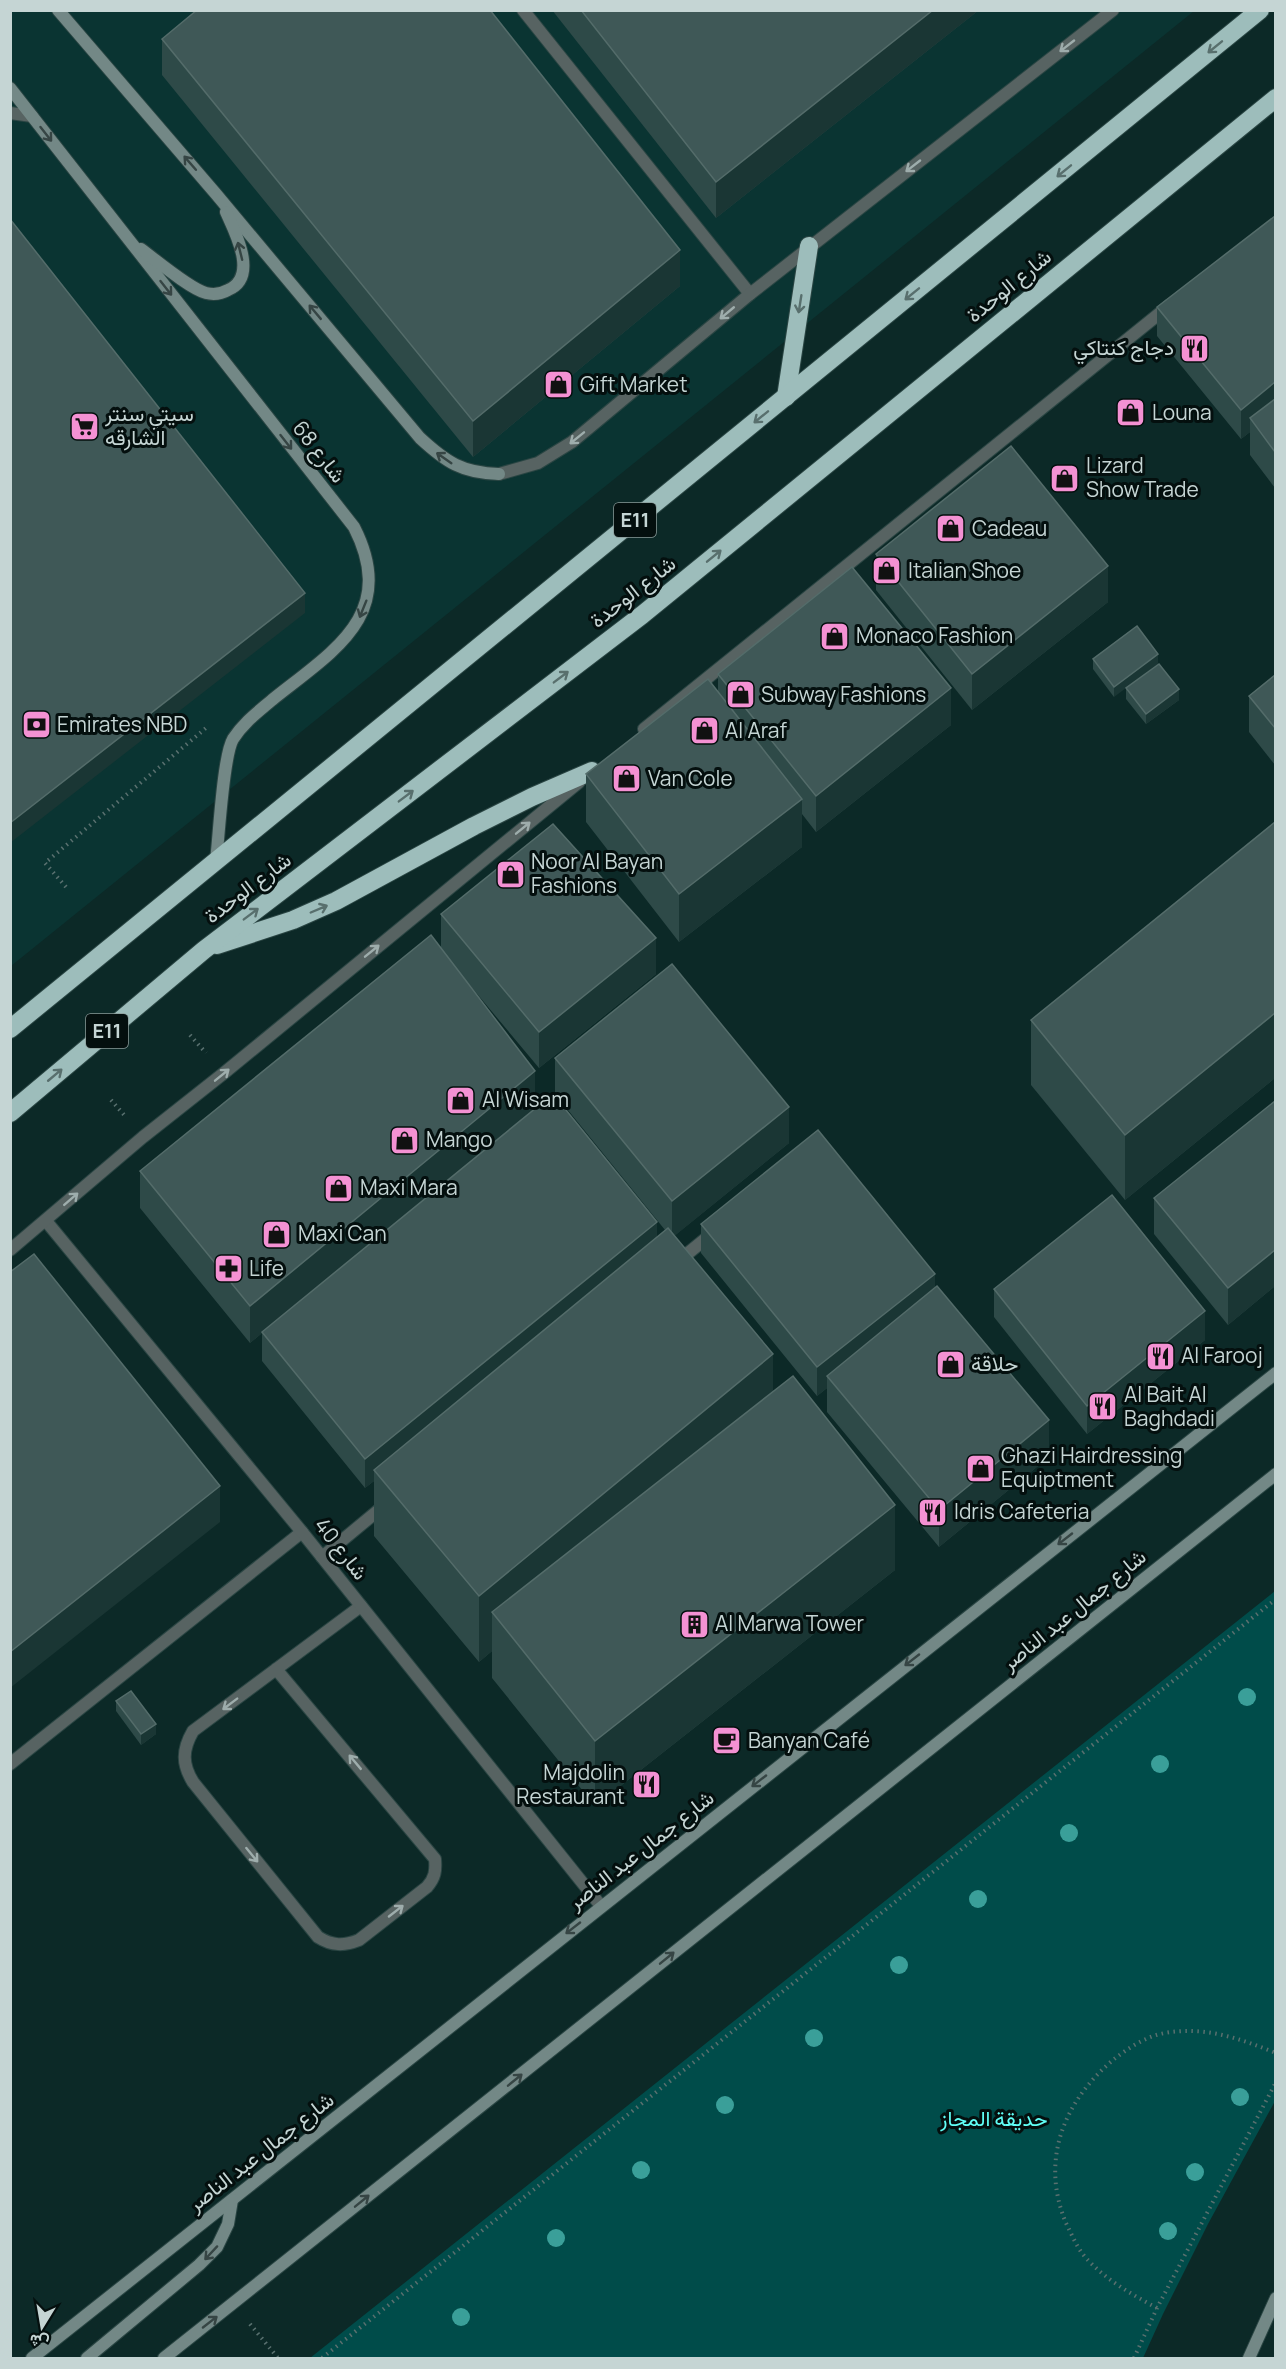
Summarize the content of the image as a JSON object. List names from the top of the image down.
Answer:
{
  "streets": {
    "highway": ["شارع الوحدة", "E11"],
    "street": ["شارع 68", "شارع 40", "شارع جمال عبد الناصر"]
  },
  "crossings": [
    ["شارع الوحدة", "شارع 68"],
    ["شارع 40", "شارع جمال عبد الناصر"]
  ],
  "one_way": ["شارع 68"],
  "parks": ["حديقة المجاز"],
  "places": {
    "restaurant": [
      "دجاج كنتاكي",
      "Al Farooj",
      "Al Bait Al Baghdadi",
      "Idris Cafeteria",
      "Majdolin Restaurant"
    ],
    "shop": [
      "Gift Market",
      "Louna",
      "Lizard Show Trade",
      "Cadeau",
      "Italian Shoe",
      "Monaco Fashion",
      "Subway Fashions",
      "Al Araf",
      "Van Cole",
      "Noor Al Bayan Fashions",
      "Al Wisam",
      "Mango",
      "Maxi Mara",
      "Maxi Can",
      "حلاقة",
      "Ghazi Hairdressing Equiptment"
    ],
    "supermarket": ["سيتي سنتر الشارقه"],
    "bank": ["Emirates NBD"],
    "pharmacy": ["Life"],
    "building": ["Al Marwa Tower"],
    "cafe": ["Banyan Café"]
  },
  "north": "bottom"
}
